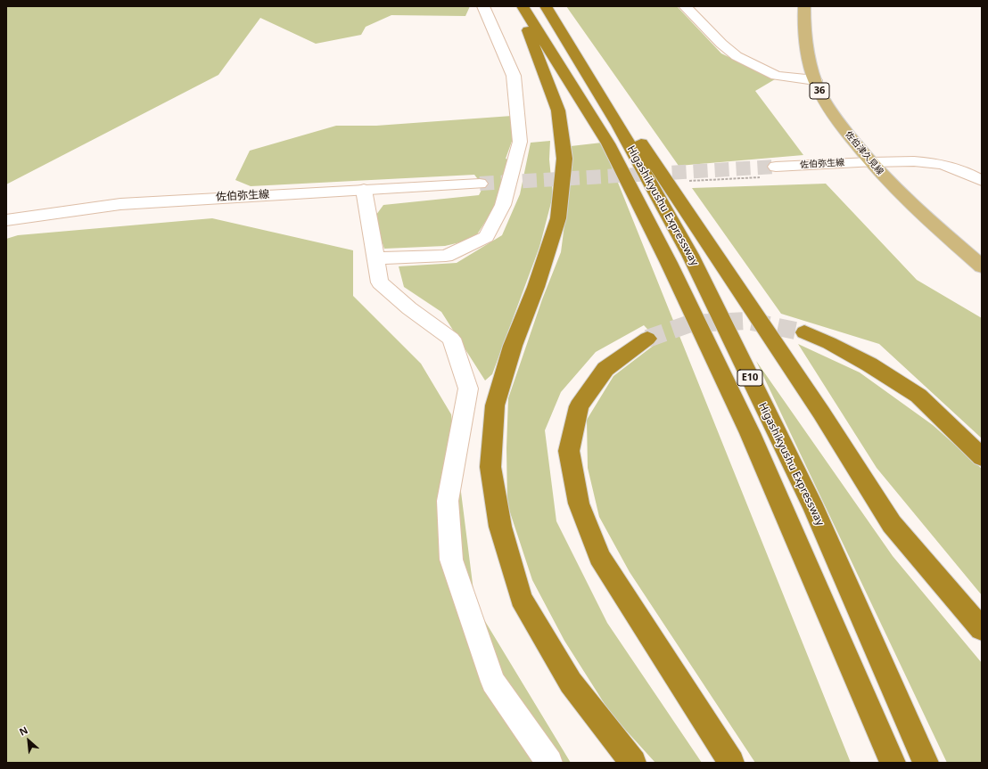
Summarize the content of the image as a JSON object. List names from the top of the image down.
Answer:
{
  "streets": {
    "highway": ["Higashikyushu Expressway", "E10"],
    "main road": ["36", "佐伯津久見線"],
    "street": ["佐伯弥生線"]
  },
  "crossings": [
    ["佐伯津久見線", "佐伯弥生線"]
  ],
  "north": "top left"
}
